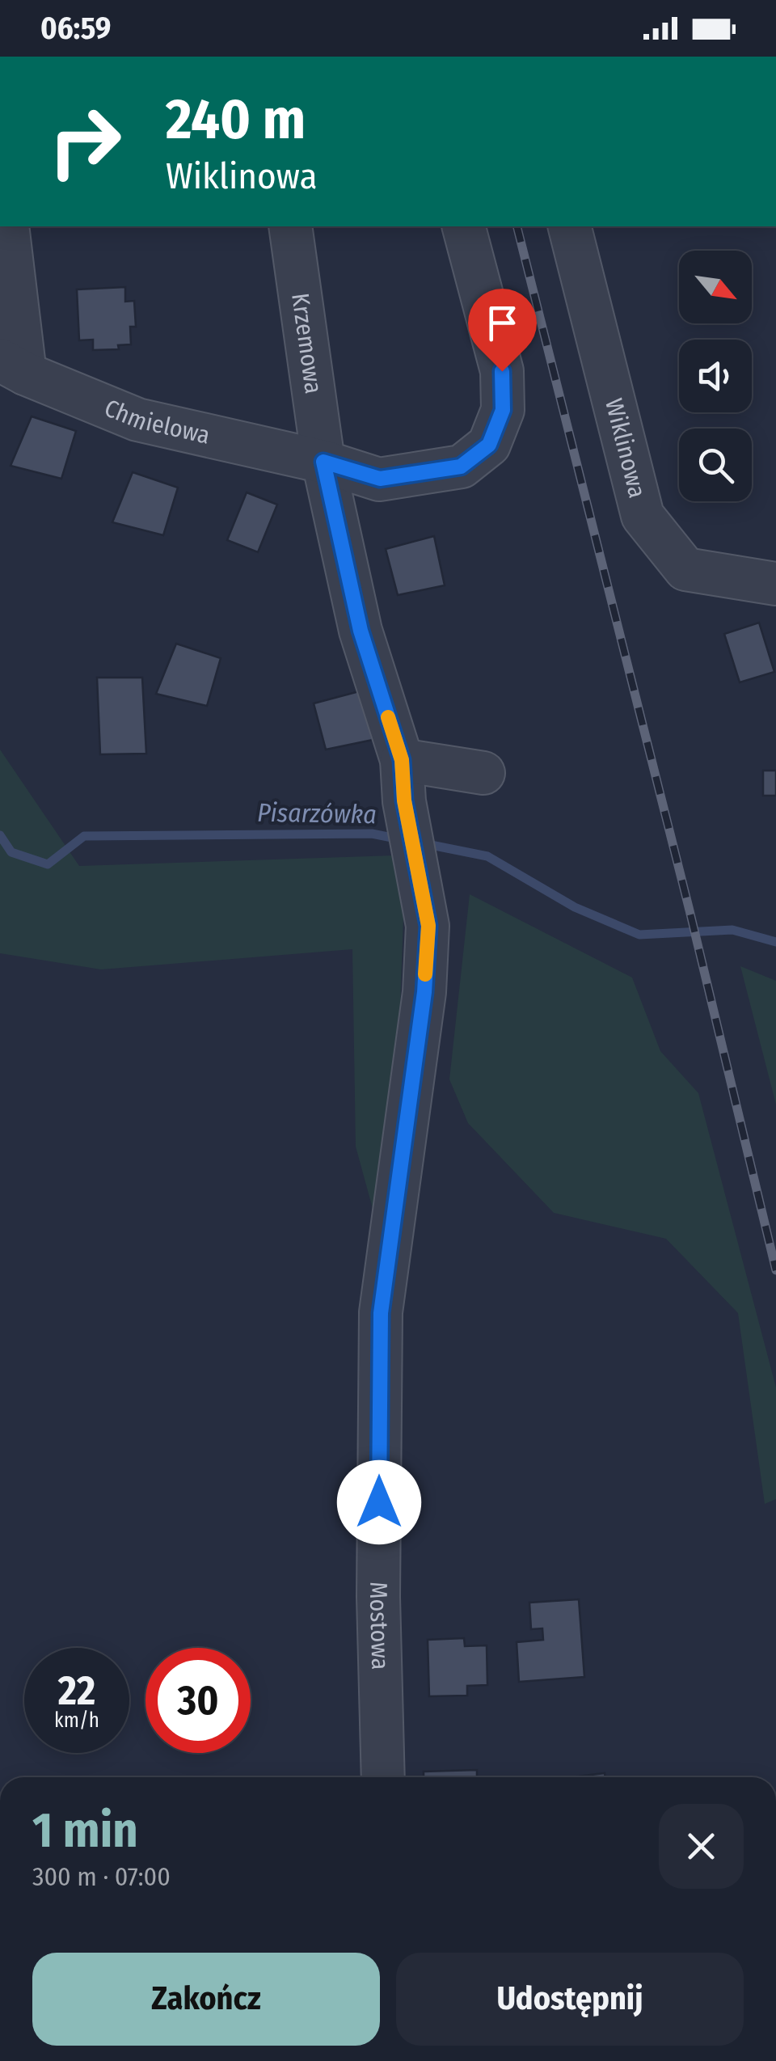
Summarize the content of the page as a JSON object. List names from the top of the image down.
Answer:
{
  "streets": {
    "street": [
      "Krzemowa",
      "Chmielowa",
      "Wiklinowa",
      "Mostowa"
    ]
  },
  "crossings": [
    ["Krzemowa", "Chmielowa"],
    ["Krzemowa", "Mostowa"],
    ["Chmielowa", "Mostowa"]
  ],
  "water": ["Pisarzówka"],
  "north": "bottom right",
  "page": {
    "status": "06:59",
    "turn": ["240 m", "Wiklinowa"],
    "speed": "22 km/h",
    "limit": "30",
    "heading": ["1 min", "300 m · 07:00"],
    "buttons": ["Zakończ", "Udostępnij"]
  }
}
